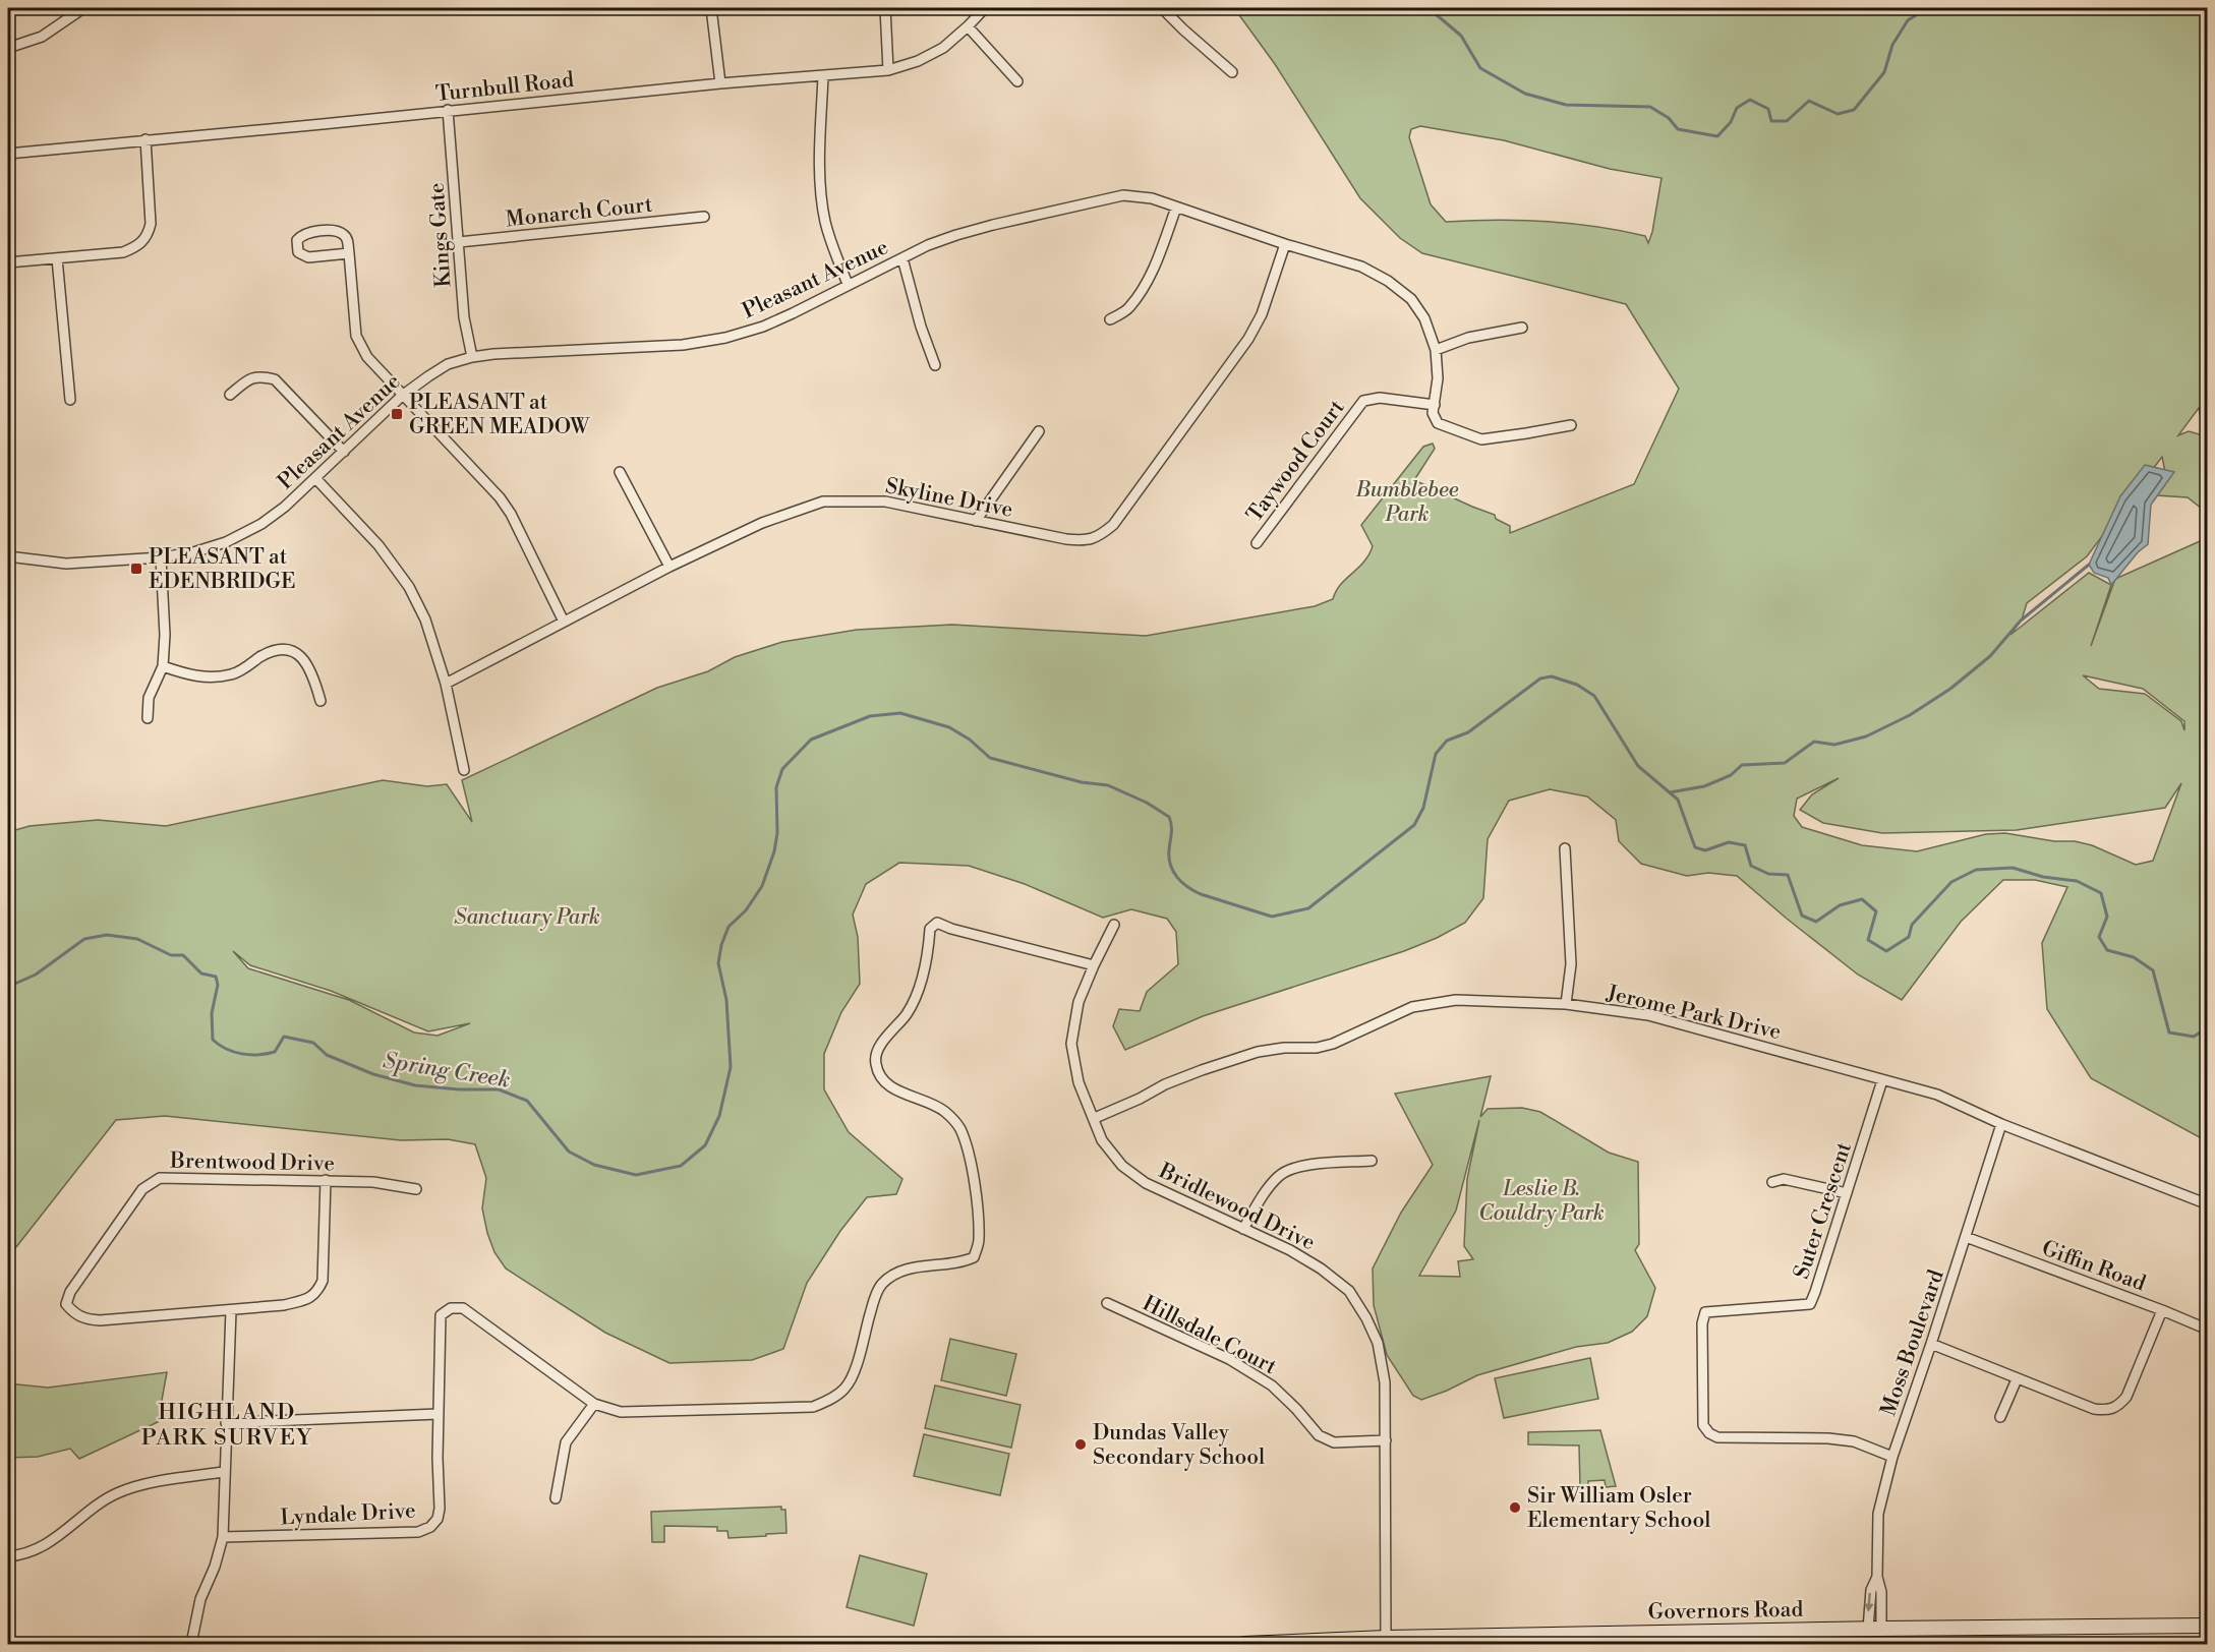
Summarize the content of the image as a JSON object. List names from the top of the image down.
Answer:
{
  "streets": {
    "main road": ["Governors Road"],
    "street": [
      "Turnbull Road",
      "Monarch Court",
      "Kings Gate",
      "Pleasant Avenue",
      "Taywood Court",
      "Skyline Drive",
      "Jerome Park Drive",
      "Brentwood Drive",
      "Bridlewood Drive",
      "Suter Crescent",
      "Giffin Road",
      "Hillsdale Court",
      "Moss Boulevard",
      "Lyndale Drive"
    ]
  },
  "crossings": [
    ["Turnbull Road", "Kings Gate"],
    ["Monarch Court", "Kings Gate"],
    ["Kings Gate", "Pleasant Avenue"],
    ["Pleasant Avenue", "Taywood Court"],
    ["Pleasant Avenue", "Skyline Drive"],
    ["Jerome Park Drive", "Bridlewood Drive"],
    ["Jerome Park Drive", "Suter Crescent"],
    ["Jerome Park Drive", "Moss Boulevard"],
    ["Bridlewood Drive", "Hillsdale Court"],
    ["Bridlewood Drive", "Governors Road"],
    ["Suter Crescent", "Moss Boulevard"],
    ["Giffin Road", "Moss Boulevard"],
    ["Moss Boulevard", "Governors Road"]
  ],
  "districts": ["HIGHLAND PARK SURVEY"],
  "water": ["Spring Creek"],
  "parks": ["Bumblebee Park", "Sanctuary Park", "Leslie B. Couldry Park"],
  "places": {
    "transit": ["PLEASANT at GREEN MEADOW", "PLEASANT at EDENBRIDGE"],
    "other": ["Dundas Valley Secondary School", "Sir William Osler Elementary School"]
  }
}
